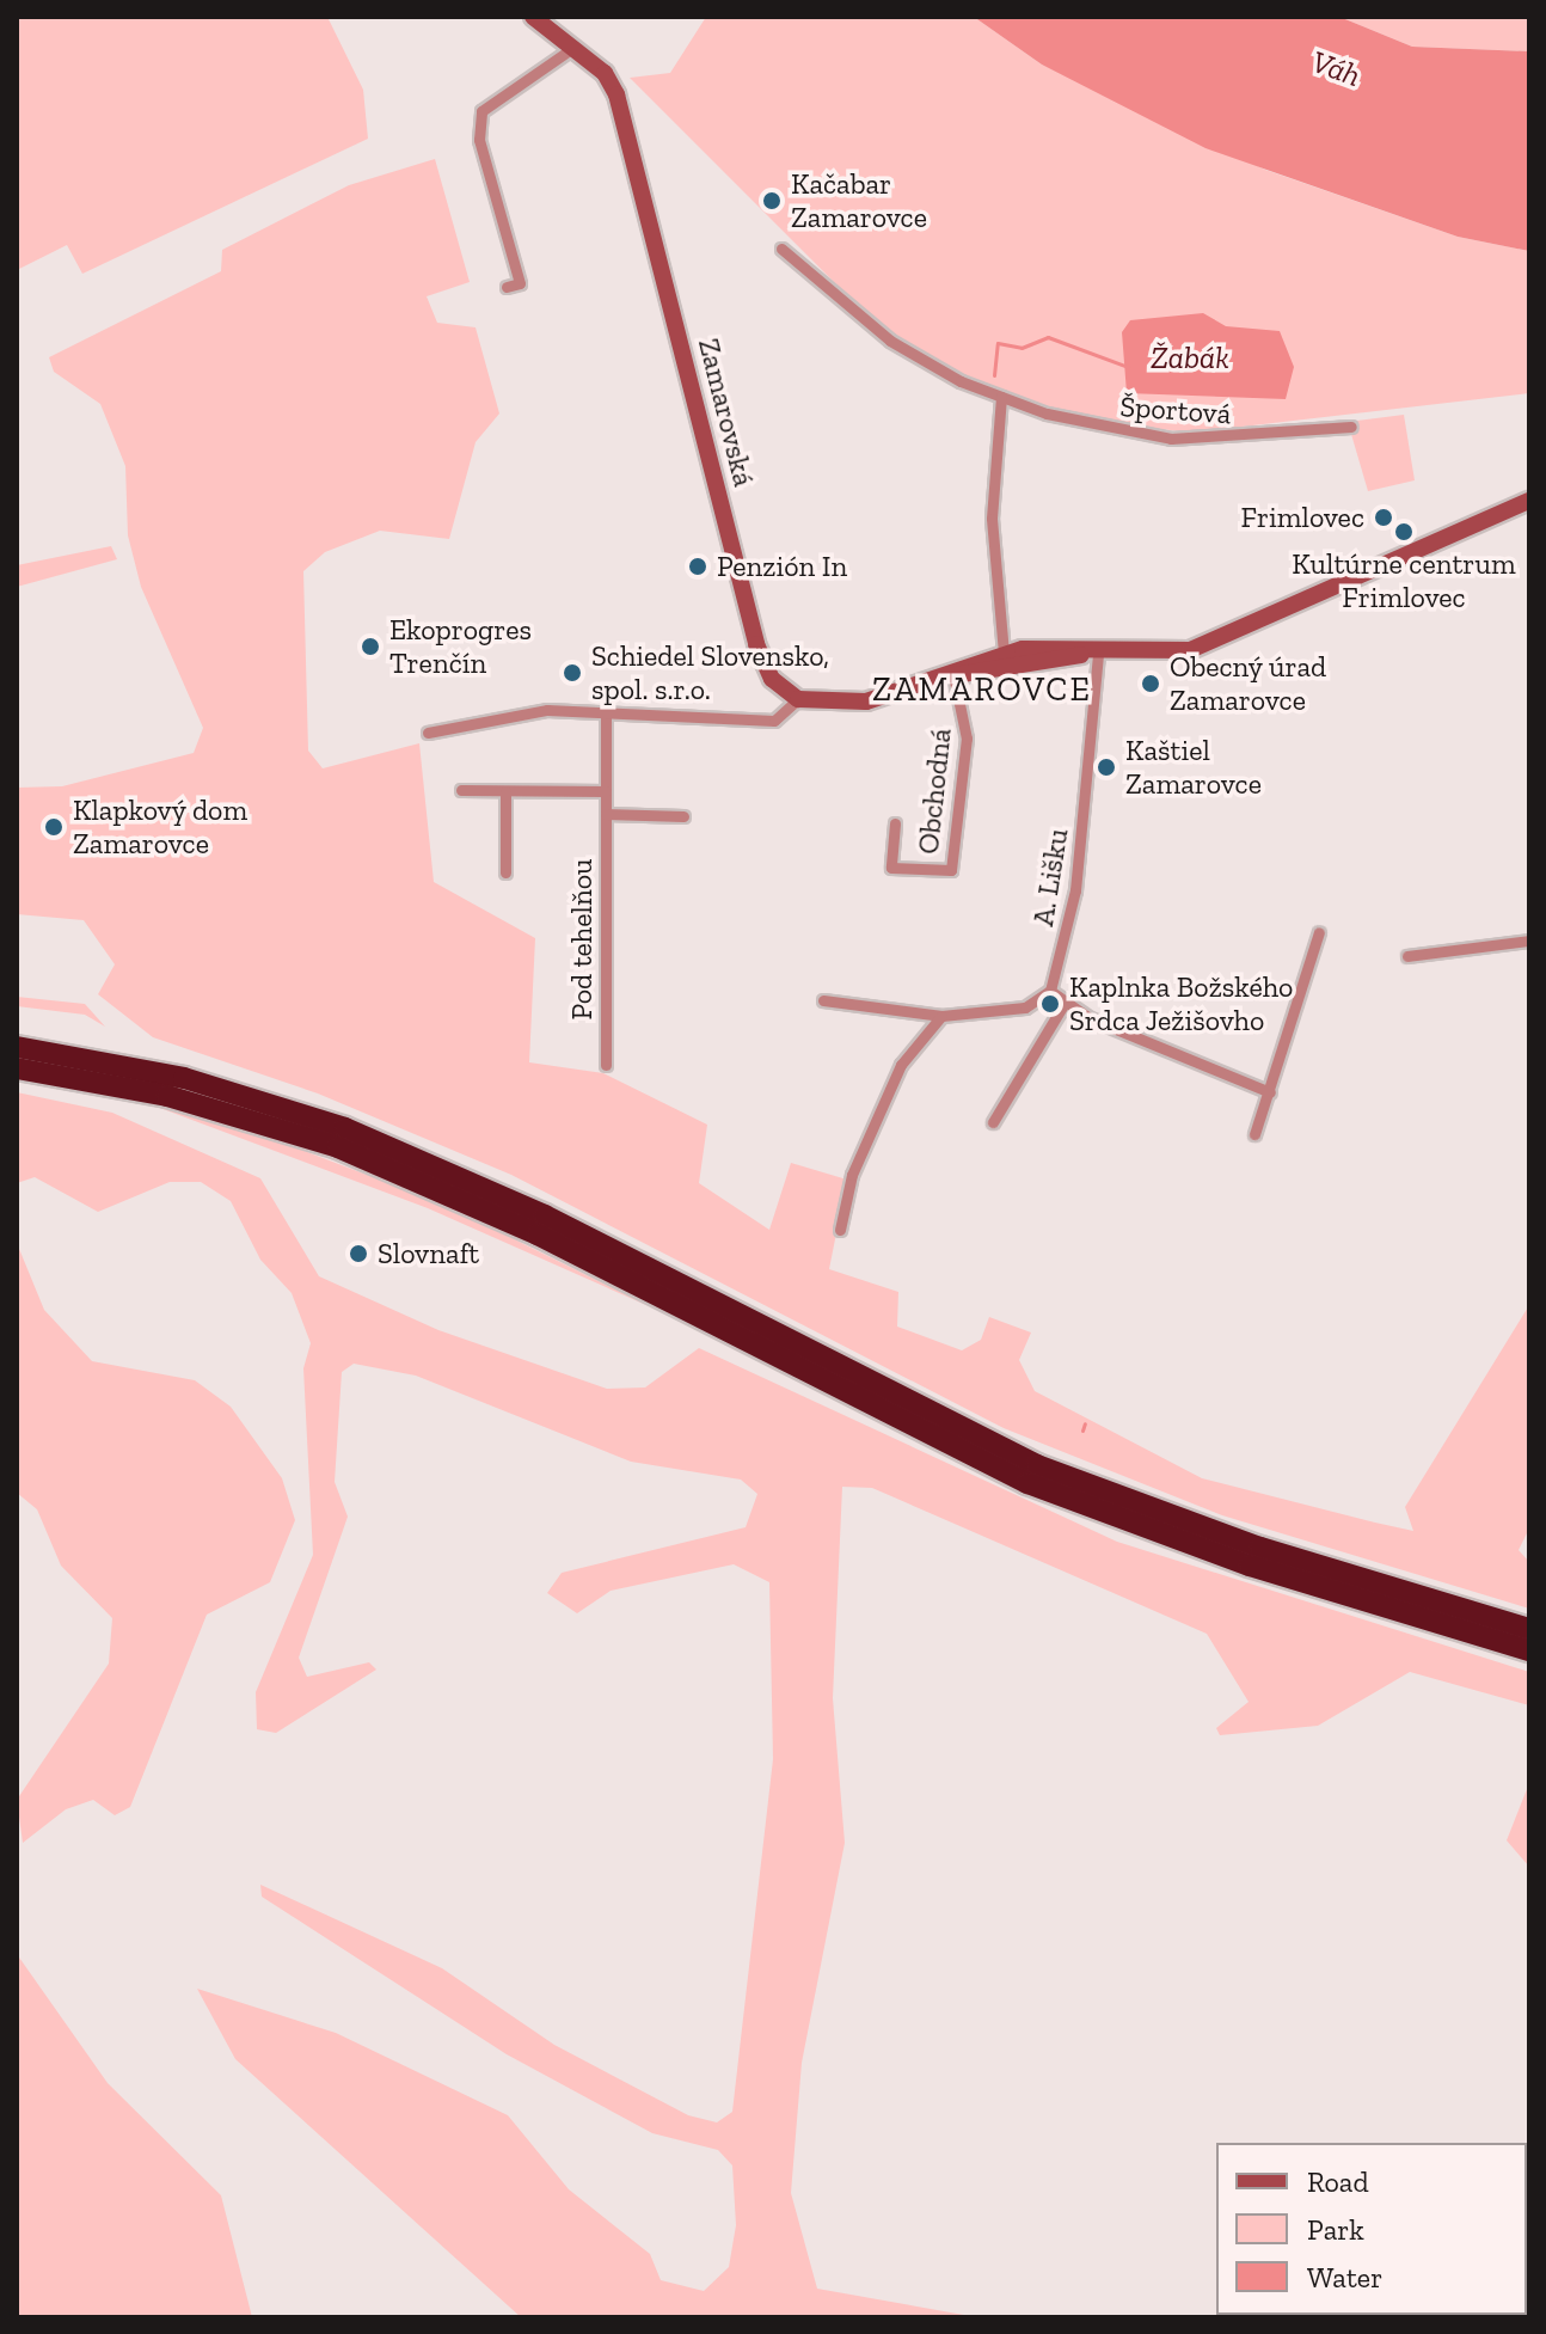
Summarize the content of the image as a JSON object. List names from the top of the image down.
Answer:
{
  "streets": {
    "main road": ["Zamarovská"],
    "street": [
      "Športová",
      "Obchodná",
      "A. Lišku",
      "Pod tehelňou"
    ]
  },
  "districts": ["ZAMAROVCE"],
  "water": ["Váh", "Žabák"],
  "places": [
    "Kačabar Zamarovce",
    "Frimlovec",
    "Kultúrne centrum Frimlovec",
    "Penzión In",
    "Ekoprogres Trenčín",
    "Schiedel Slovensko, spol. s.r.o.",
    "Obecný úrad Zamarovce",
    "Kaštiel Zamarovce",
    "Klapkový dom Zamarovce",
    "Kaplnka Božského Srdca Ježišovho",
    "Slovnaft"
  ],
  "legend": ["Road", "Park", "Water"]
}
